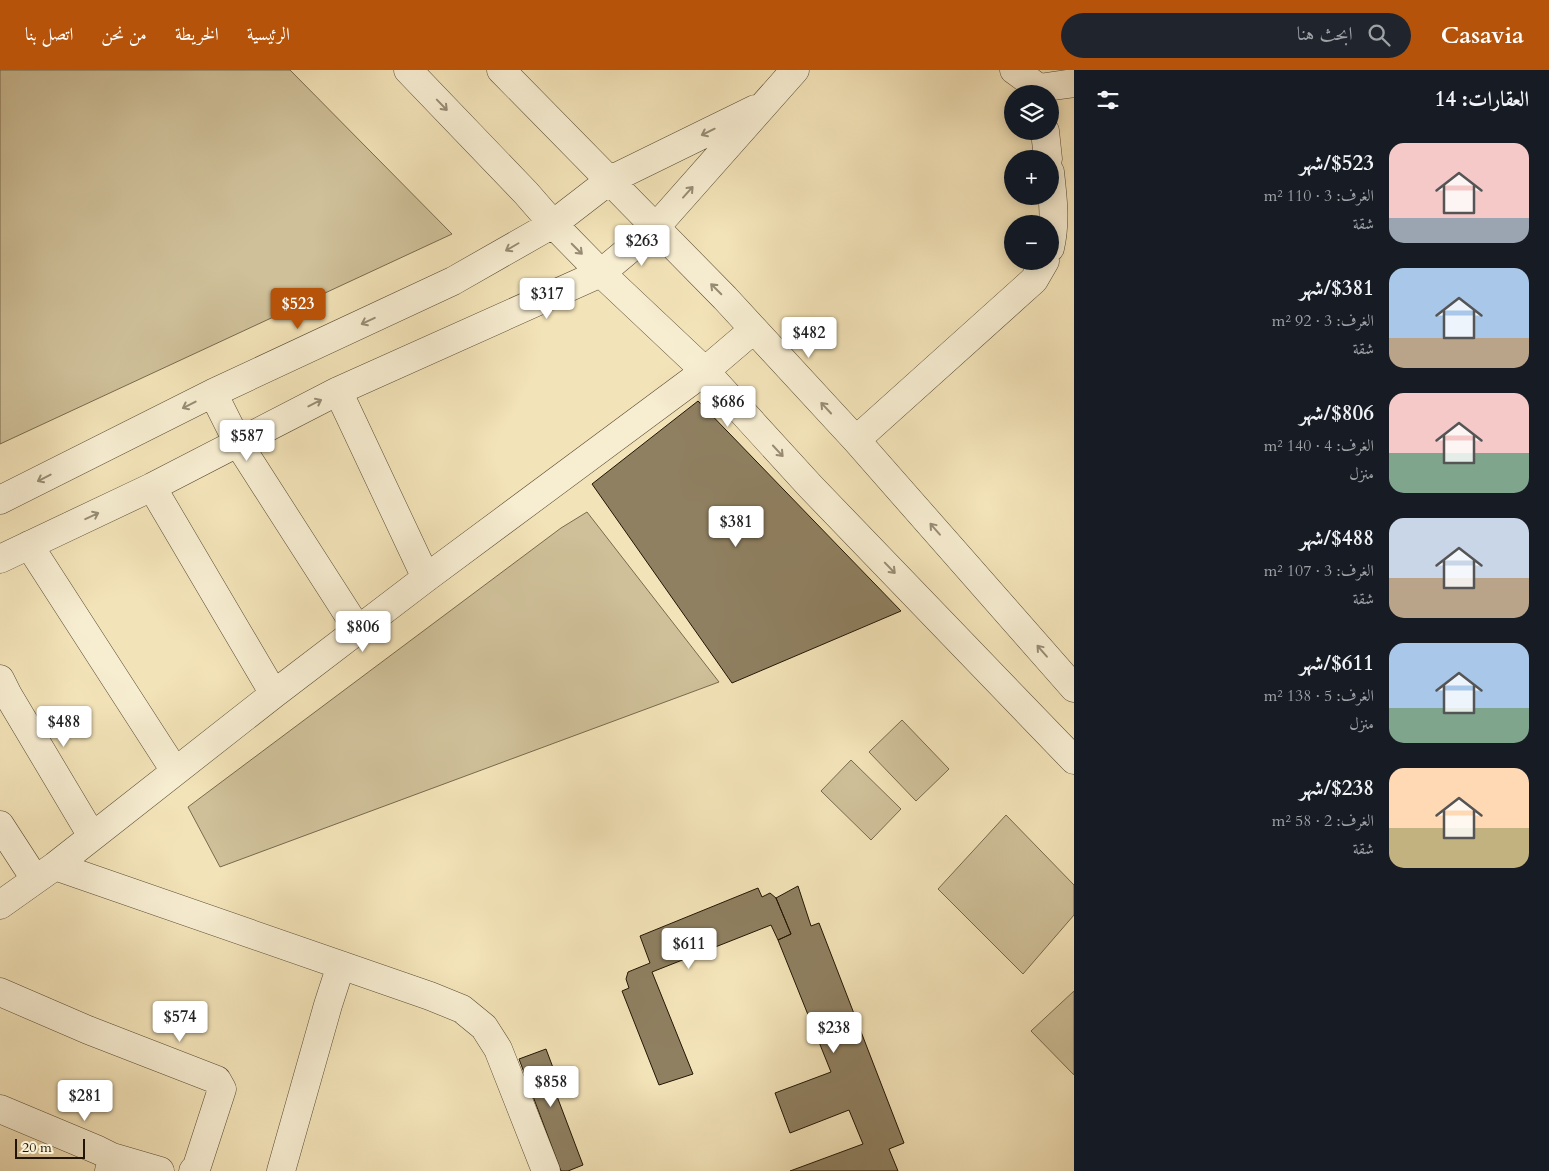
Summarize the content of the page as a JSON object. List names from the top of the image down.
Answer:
{
  "scale_bar": "20 m",
  "page": {
    "header": "Casavia",
    "search": "ابحث هنا",
    "nav": [
      "الرئيسية",
      "الخريطة",
      "من نحن",
      "اتصل بنا"
    ],
    "heading": "العقارات: 14",
    "map_buttons": ["+", "−"],
    "list": [
      {
        "name": "$523/شهر",
        "note": "الغرف: 3 · 110 m² · شقة"
      },
      {
        "name": "$381/شهر",
        "note": "الغرف: 3 · 92 m² · شقة"
      },
      {
        "name": "$806/شهر",
        "note": "الغرف: 4 · 140 m² · منزل"
      },
      {
        "name": "$488/شهر",
        "note": "الغرف: 3 · 107 m² · شقة"
      },
      {
        "name": "$611/شهر",
        "note": "الغرف: 5 · 138 m² · منزل"
      },
      {
        "name": "$238/شهر",
        "note": "الغرف: 2 · 58 m² · شقة"
      }
    ],
    "price": [
      "$263",
      "$317",
      "$523",
      "$482",
      "$686",
      "$587",
      "$381",
      "$806",
      "$488",
      "$611",
      "$574",
      "$238",
      "$858",
      "$281"
    ],
    "scale": "20 m"
  }
}
